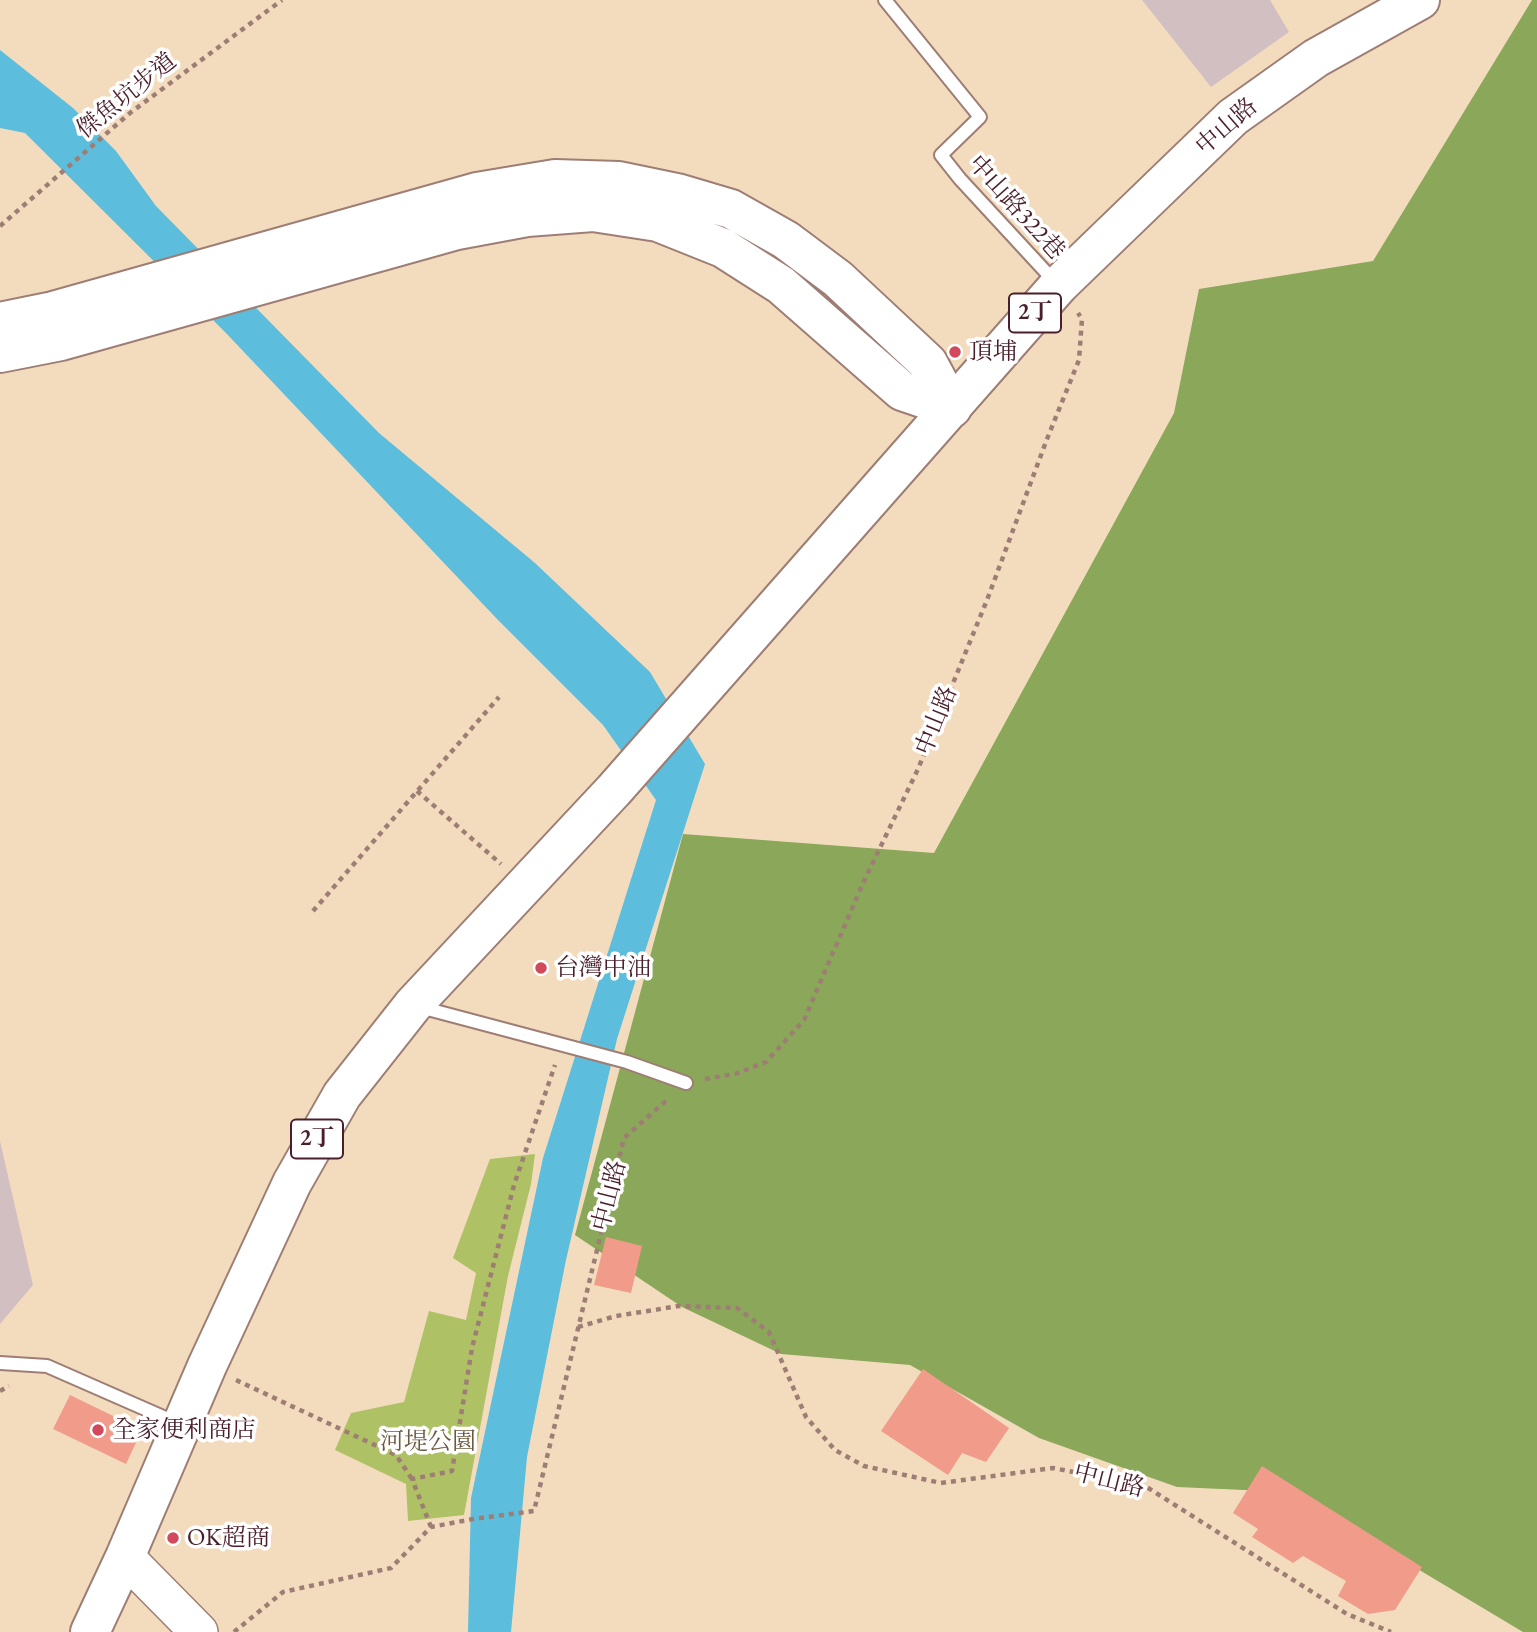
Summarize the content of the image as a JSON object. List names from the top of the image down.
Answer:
{
  "streets": {
    "main road": ["中山路", "2丁"],
    "lane": ["中山路322巷"],
    "path": ["傑魚坑步道"]
  },
  "crossings": [
    ["中山路", "中山路322巷"],
    ["中山路", "2丁"]
  ],
  "parks": ["河堤公園"],
  "places": [
    "頂埔",
    "台灣中油",
    "全家便利商店",
    "OK超商"
  ]
}
